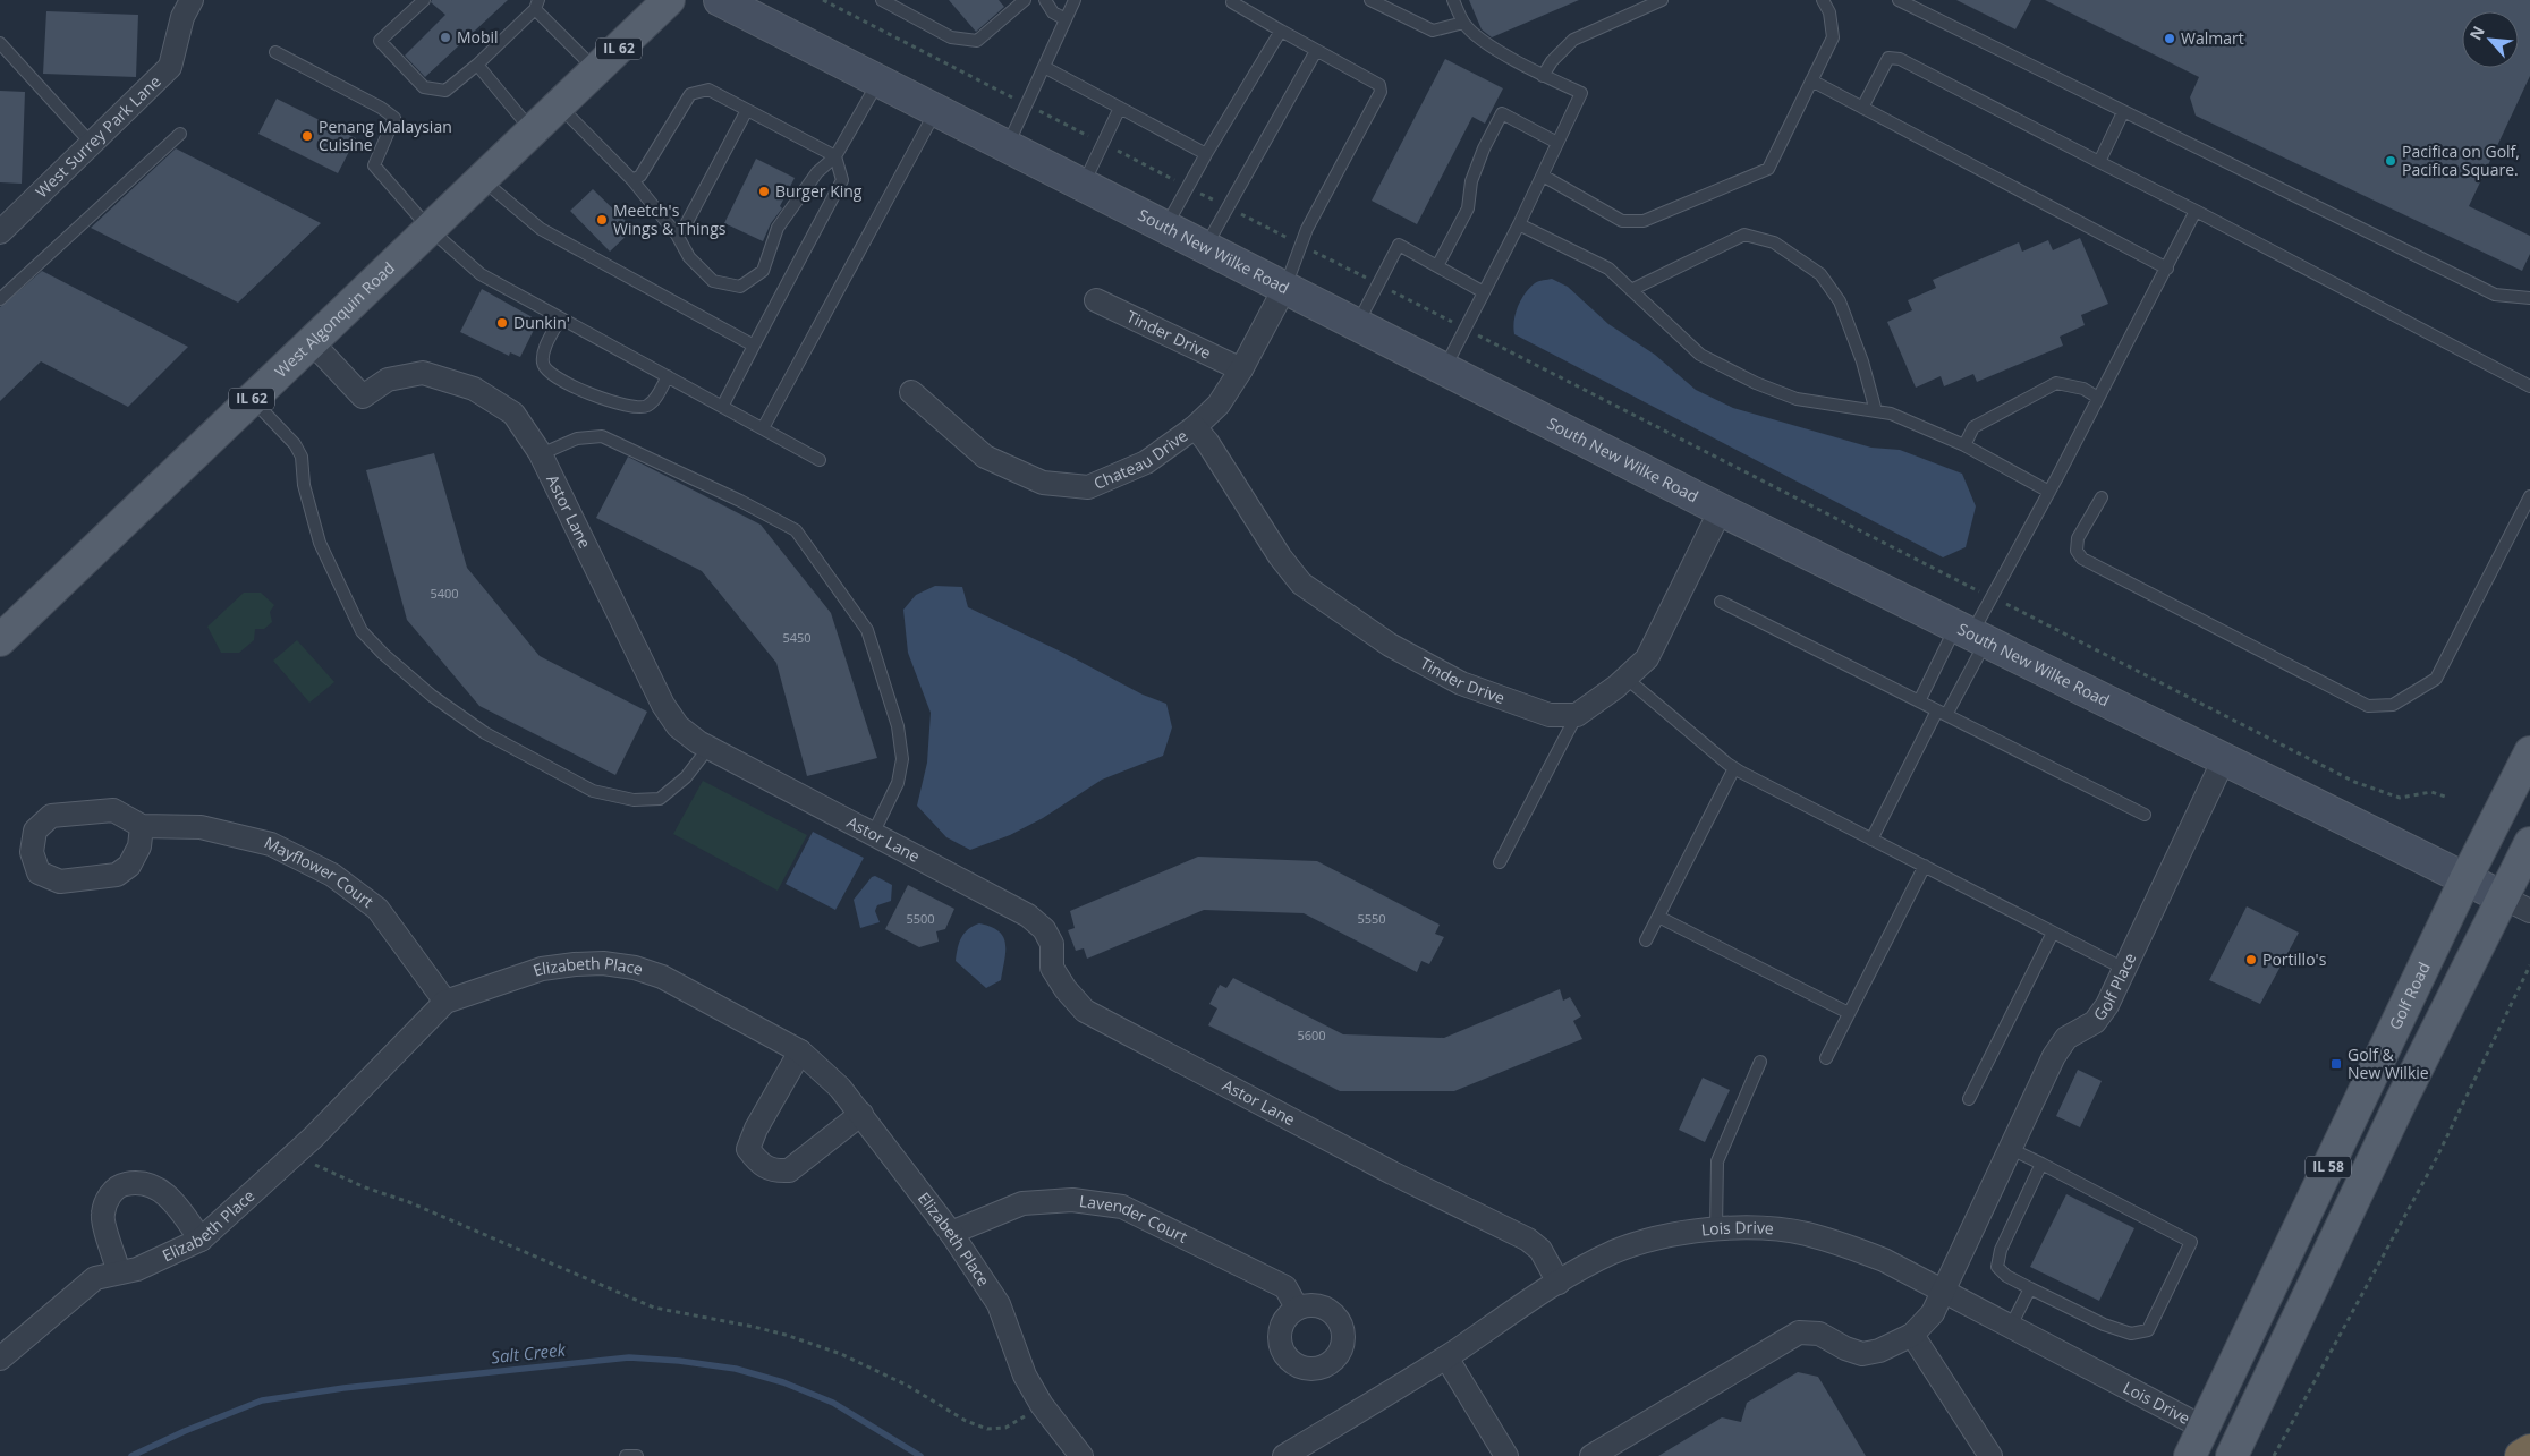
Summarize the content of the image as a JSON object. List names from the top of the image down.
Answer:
{
  "streets": {
    "main road": [
      "IL 62",
      "South New Wilke Road",
      "West Algonquin Road",
      "Golf Road",
      "IL 58"
    ],
    "street": [
      "West Surrey Park Lane",
      "Tinder Drive",
      "Chateau Drive",
      "Astor Lane",
      "Mayflower Court",
      "Elizabeth Place",
      "Golf Place",
      "Lavender Court",
      "Lois Drive"
    ]
  },
  "crossings": [
    ["South New Wilke Road", "Chateau Drive"],
    ["South New Wilke Road", "Golf Place"],
    ["South New Wilke Road", "Golf Road"],
    ["South New Wilke Road", "IL 58"],
    ["West Algonquin Road", "Astor Lane"],
    ["Tinder Drive", "Chateau Drive"],
    ["Astor Lane", "Lois Drive"],
    ["Mayflower Court", "Elizabeth Place"],
    ["Elizabeth Place", "Lavender Court"],
    ["Golf Place", "Lois Drive"],
    ["Golf Road", "Lois Drive"]
  ],
  "water": ["Salt Creek"],
  "places": {
    "other": [
      "Mobil",
      "Walmart",
      "Penang Malaysian Cuisine",
      "Pacifica on Golf, Pacifica Square.",
      "Burger King",
      "Meetch's Wings & Things",
      "Dunkin'",
      "Portillo's"
    ],
    "transit": ["Golf & New Wilkie"]
  },
  "house_numbers": [
    "5400",
    "5450",
    "5500",
    "5550",
    "5600"
  ],
  "north": "top left"
}
